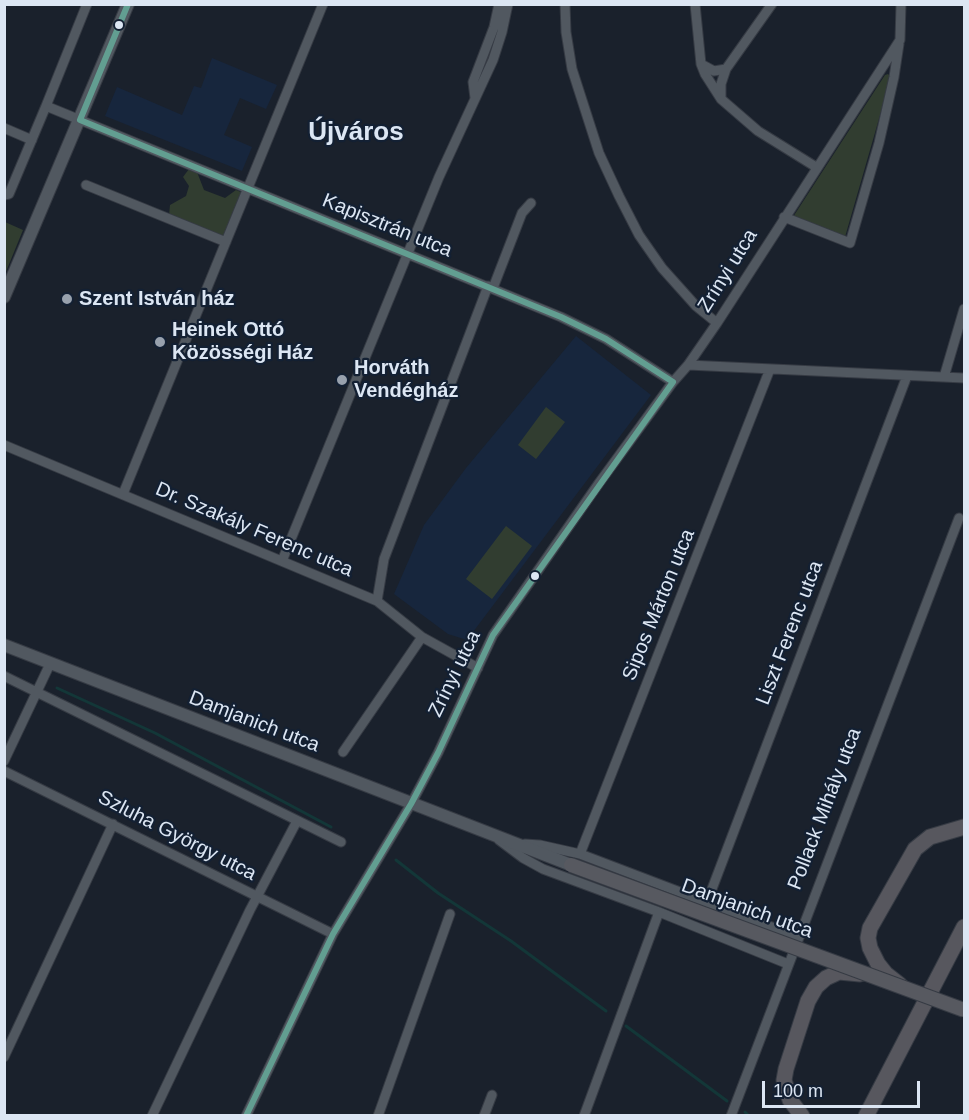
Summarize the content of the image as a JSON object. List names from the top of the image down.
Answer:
{
  "streets": {
    "main road": ["Damjanich utca"],
    "street": [
      "Kapisztrán utca",
      "Zrínyi utca",
      "Dr. Szakály Ferenc utca",
      "Sipos Márton utca",
      "Liszt Ferenc utca",
      "Pollack Mihály utca",
      "Szluha György utca"
    ]
  },
  "crossings": [
    ["Kapisztrán utca", "Zrínyi utca"],
    ["Zrínyi utca", "Dr. Szakály Ferenc utca"],
    ["Zrínyi utca", "Damjanich utca"],
    ["Zrínyi utca", "Szluha György utca"],
    ["Sipos Márton utca", "Damjanich utca"],
    ["Liszt Ferenc utca", "Damjanich utca"],
    ["Damjanich utca", "Pollack Mihály utca"]
  ],
  "districts": ["Újváros"],
  "places": ["Szent István ház", "Heinek Ottó Közösségi Ház", "Horváth Vendégház"],
  "scale_bar": "100 m"
}
